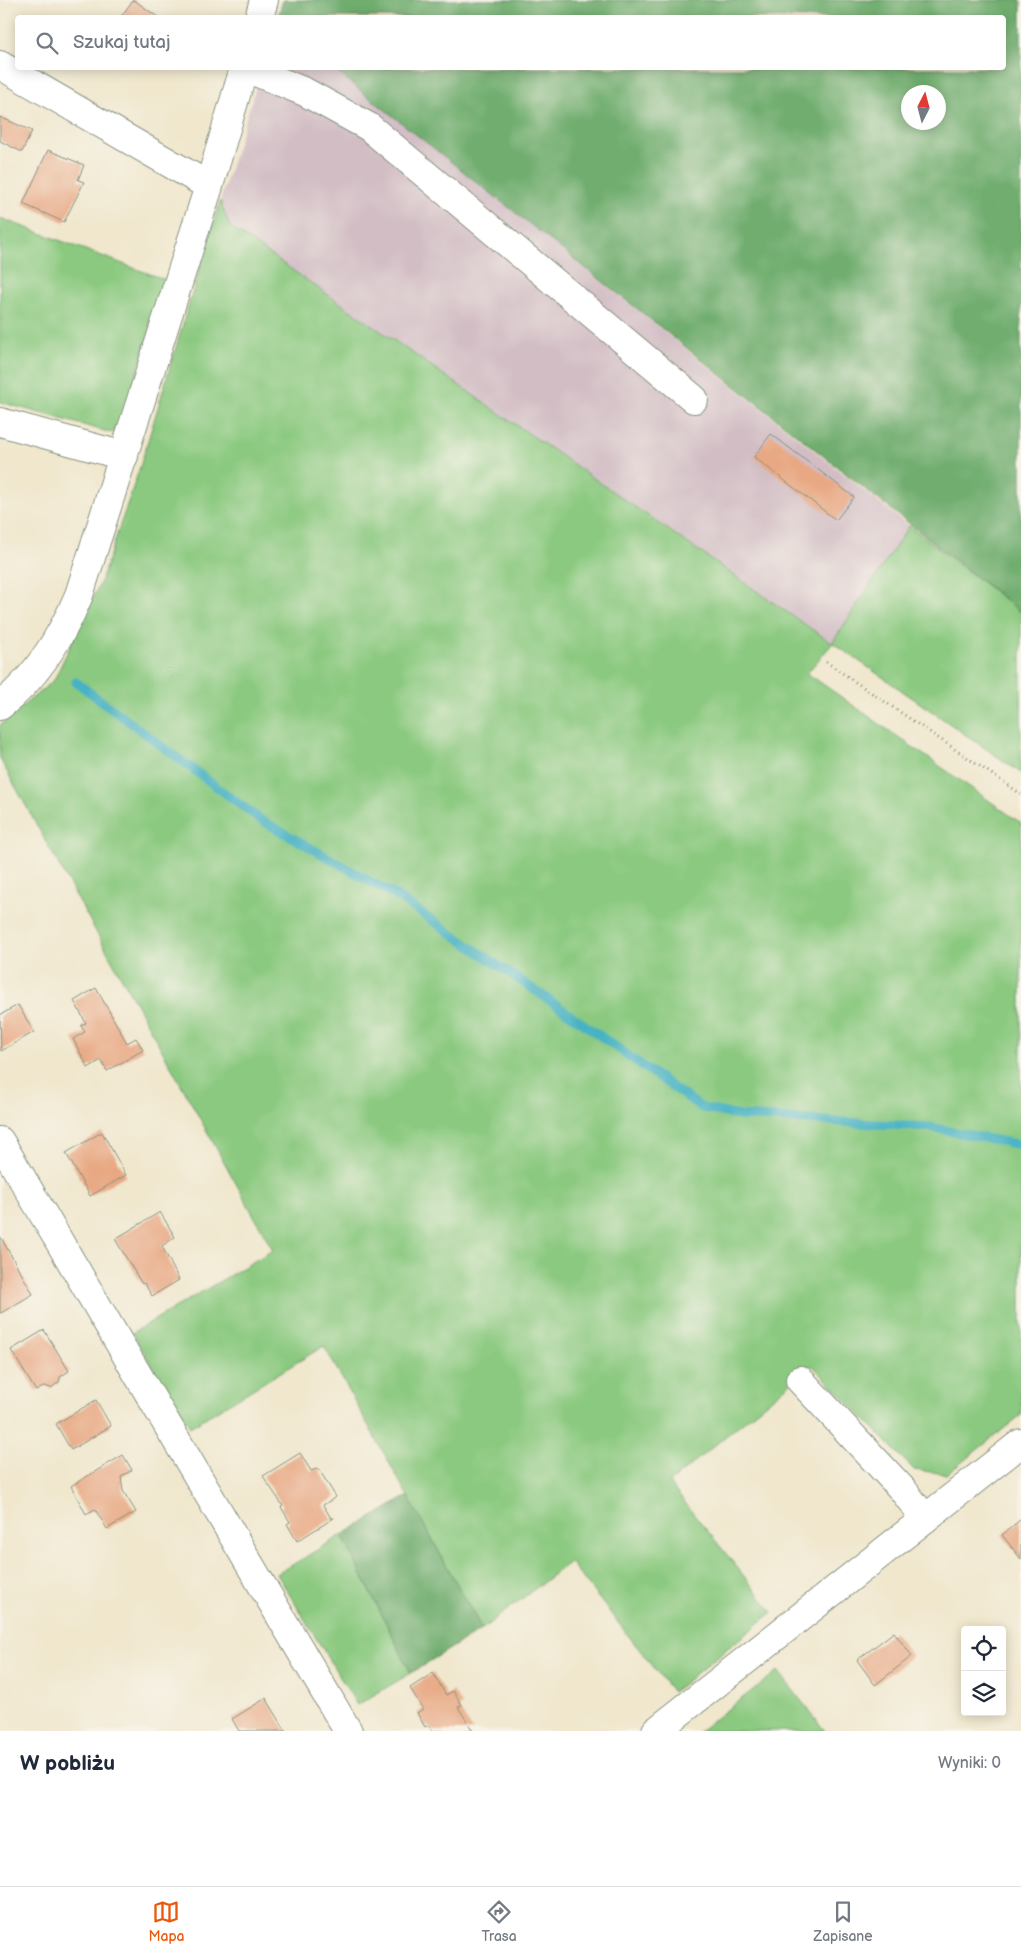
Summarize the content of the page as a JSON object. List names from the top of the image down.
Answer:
{
  "north": "top",
  "page": {
    "search": "Szukaj tutaj",
    "heading": ["W pobliżu", "Wyniki: 0"],
    "nav": ["Mapa", "Trasa", "Zapisane"]
  }
}
